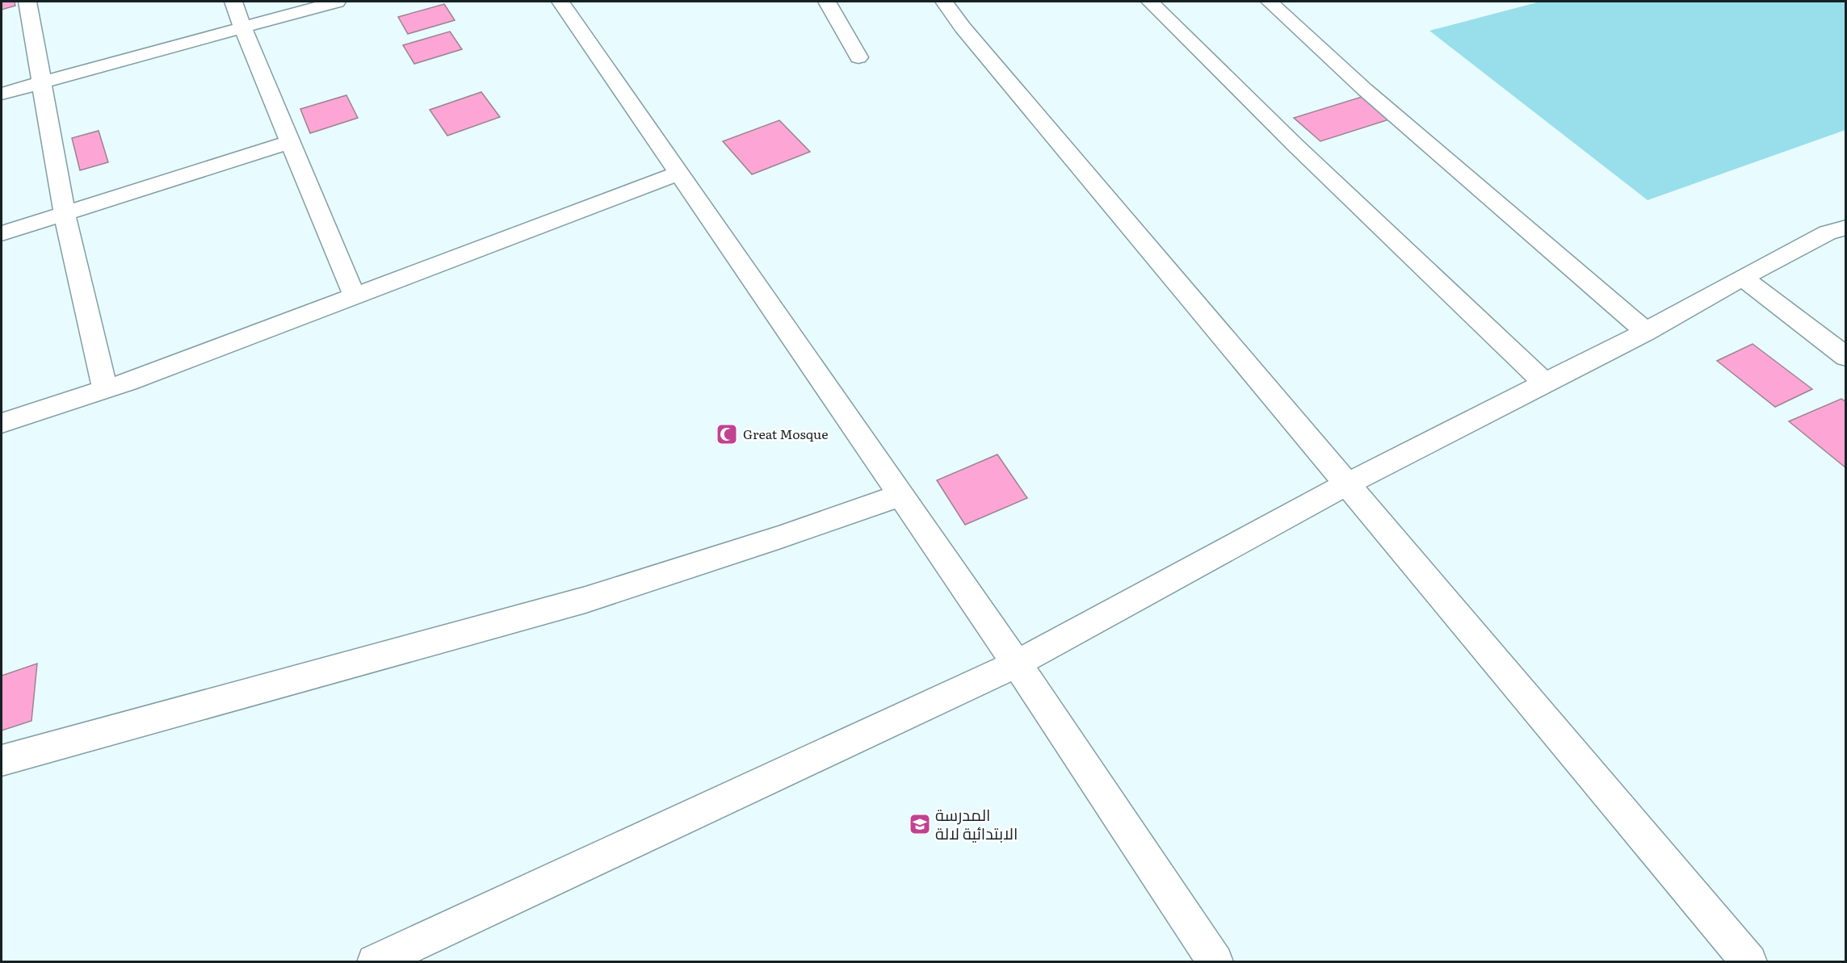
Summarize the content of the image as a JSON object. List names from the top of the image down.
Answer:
{
  "places": {
    "mosque": ["Great Mosque"],
    "school or university": ["المدرسة الابتدائية لالة"]
  }
}
